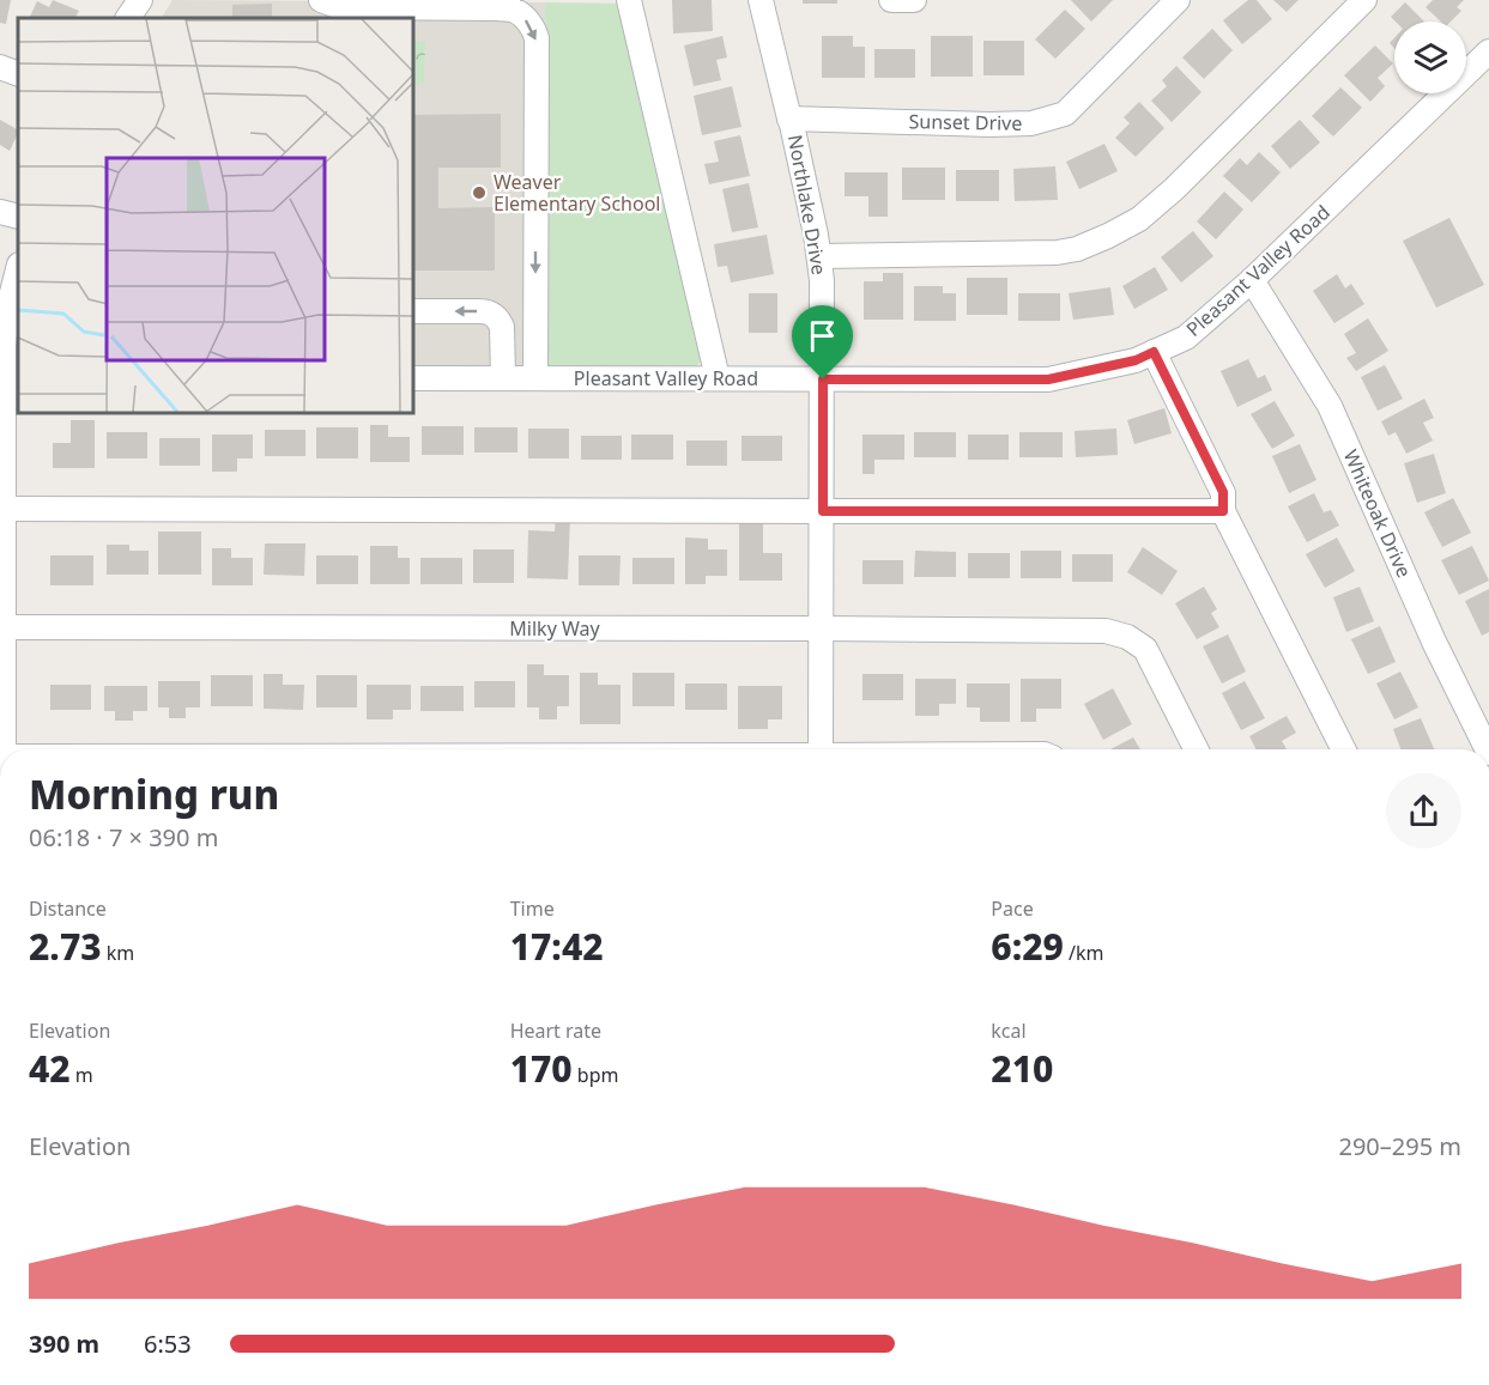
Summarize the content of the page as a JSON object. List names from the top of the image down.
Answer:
{
  "streets": {
    "street": [
      "Sunset Drive",
      "Northlake Drive",
      "Pleasant Valley Road",
      "Whiteoak Drive",
      "Milky Way"
    ]
  },
  "crossings": [
    ["Sunset Drive", "Northlake Drive"],
    ["Northlake Drive", "Pleasant Valley Road"],
    ["Northlake Drive", "Milky Way"],
    ["Pleasant Valley Road", "Whiteoak Drive"]
  ],
  "places": ["Weaver Elementary School"],
  "page": {
    "heading": ["Morning run", "06:18 · 7 × 390 m"],
    "stats": [
      ["Distance", "2.73 km"],
      ["Time", "17:42"],
      ["Pace", "6:29 /km"],
      ["Elevation", "42 m"],
      ["Heart rate", "170 bpm"],
      ["kcal", "210"]
    ],
    "chart": ["Elevation", "290–295 m"],
    "list": [
      {
        "name": "390 m",
        "note": "6:53"
      }
    ]
  }
}
